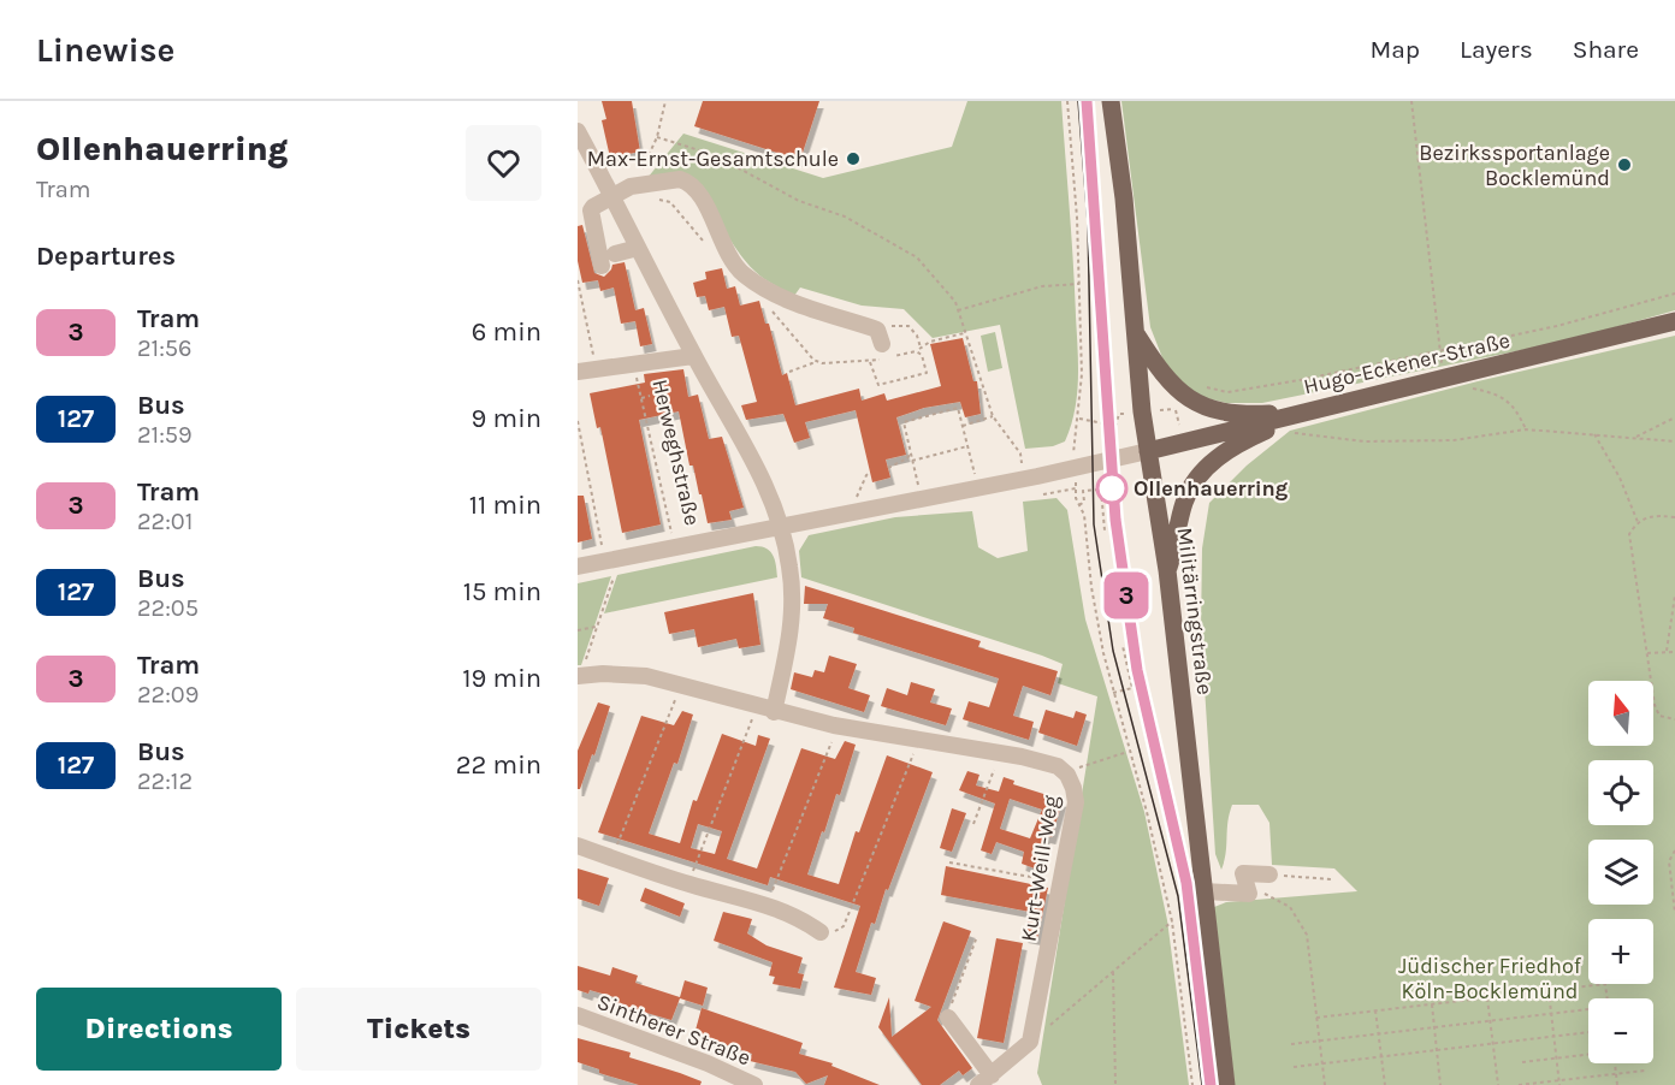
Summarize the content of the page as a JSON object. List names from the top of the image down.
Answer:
{
  "streets": {
    "main road": ["Hugo-Eckener-Straße", "Militärringstraße"],
    "street": ["Herweghstraße", "Kurt-Weill-Weg", "Sintherer Straße"]
  },
  "crossings": [
    ["Hugo-Eckener-Straße", "Militärringstraße"]
  ],
  "parks": ["Jüdischer Friedhof Köln-Bocklemünd"],
  "places": ["Max-Ernst-Gesamtschule", "Bezirkssportanlage Bocklemünd", "Ollenhauerring"],
  "lines": ["tram line 3"],
  "north": "top",
  "page": {
    "header": "Linewise",
    "nav": ["Map", "Layers", "Share"],
    "heading": [
      ["Ollenhauerring", "Tram"],
      "Departures"
    ],
    "on_map": "3",
    "list": [
      {
        "mark": "3",
        "name": "Tram",
        "note": "21:56",
        "value": "6 min"
      },
      {
        "mark": "127",
        "name": "Bus",
        "note": "21:59",
        "value": "9 min"
      },
      {
        "mark": "3",
        "name": "Tram",
        "note": "22:01",
        "value": "11 min"
      },
      {
        "mark": "127",
        "name": "Bus",
        "note": "22:05",
        "value": "15 min"
      },
      {
        "mark": "3",
        "name": "Tram",
        "note": "22:09",
        "value": "19 min"
      },
      {
        "mark": "127",
        "name": "Bus",
        "note": "22:12",
        "value": "22 min"
      }
    ],
    "map_buttons": ["+", "−"],
    "buttons": ["Directions", "Tickets"]
  }
}
